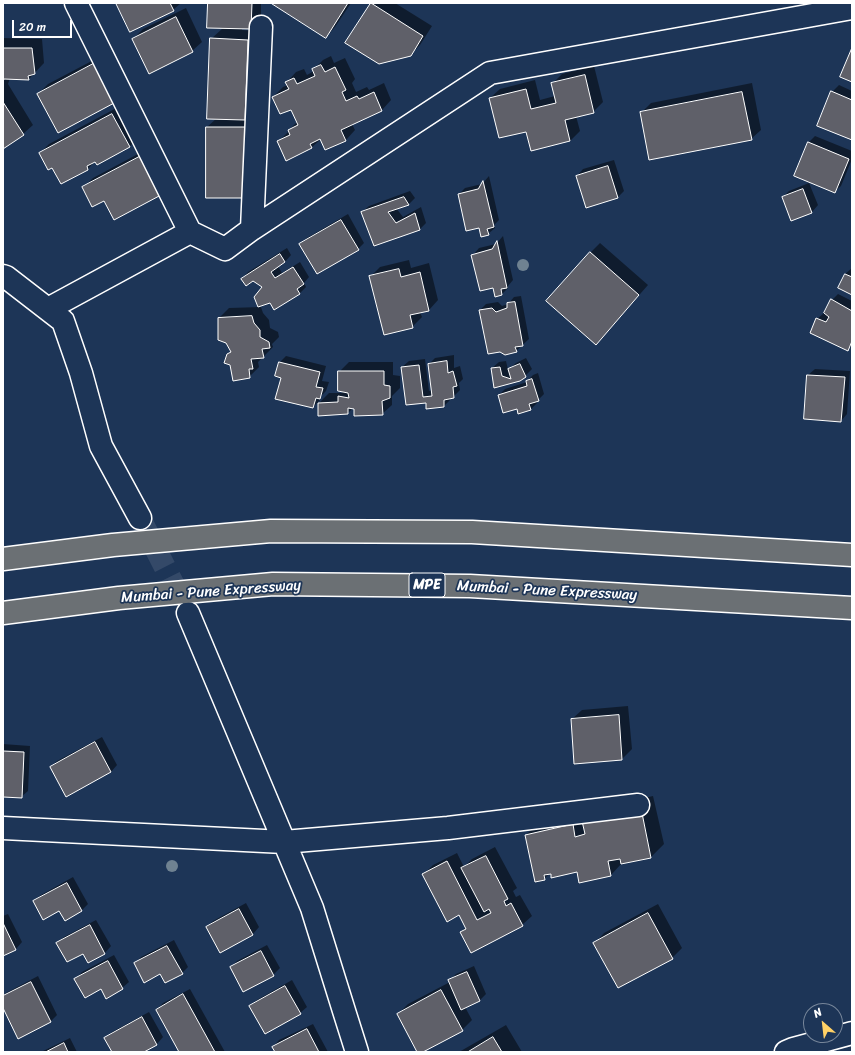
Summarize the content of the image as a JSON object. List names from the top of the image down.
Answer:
{
  "streets": {
    "highway": ["MPE", "Mumbai - Pune Expressway"]
  },
  "scale_bar": "20 m",
  "north": "top left"
}
